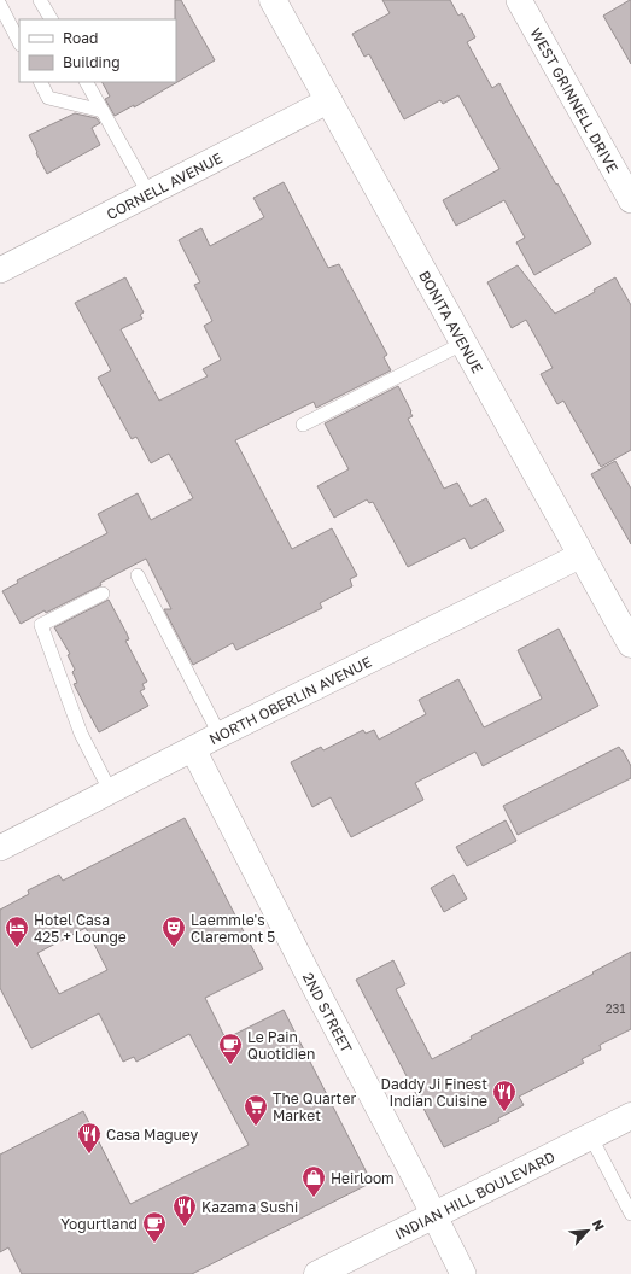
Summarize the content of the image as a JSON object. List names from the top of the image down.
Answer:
{
  "streets": {
    "main road": ["BONITA AVENUE", "INDIAN HILL BOULEVARD"],
    "street": [
      "WEST GRINNELL DRIVE",
      "CORNELL AVENUE",
      "NORTH OBERLIN AVENUE",
      "2ND STREET"
    ]
  },
  "crossings": [
    ["CORNELL AVENUE", "BONITA AVENUE"],
    ["BONITA AVENUE", "NORTH OBERLIN AVENUE"],
    ["NORTH OBERLIN AVENUE", "2ND STREET"],
    ["2ND STREET", "INDIAN HILL BOULEVARD"]
  ],
  "places": {
    "hotel": ["Hotel Casa 425 + Lounge"],
    "theatre": ["Laemmle's Claremont 5"],
    "cafe": ["Le Pain Quotidien", "Yogurtland"],
    "restaurant": ["Daddy Ji Finest Indian Cuisine", "Casa Maguey", "Kazama Sushi"],
    "supermarket": ["The Quarter Market"],
    "shop": ["Heirloom"]
  },
  "house_numbers": ["231"],
  "legend": ["Road", "Building"],
  "north": "top right"
}
